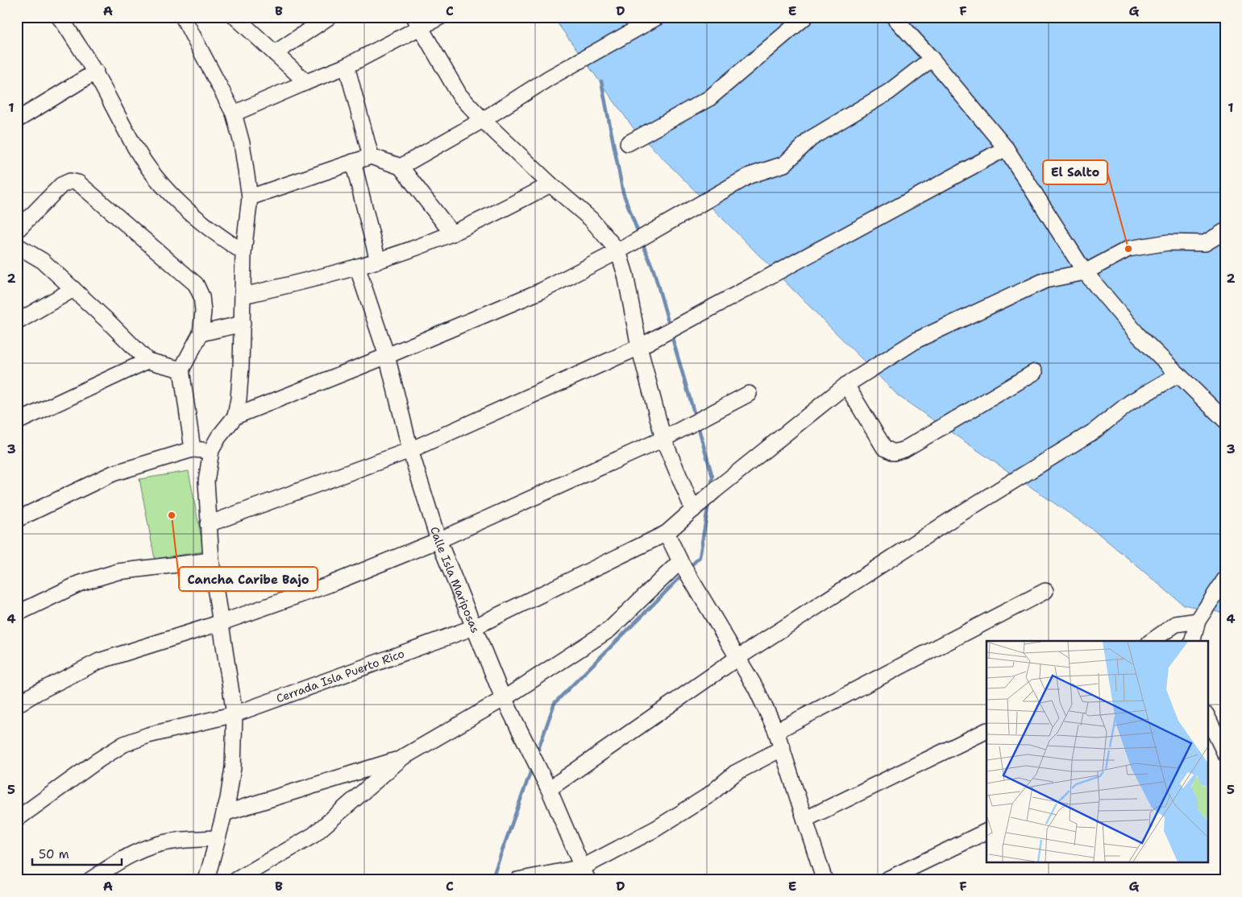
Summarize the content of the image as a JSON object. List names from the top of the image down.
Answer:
{
  "streets": {
    "street": ["Calle Isla Mariposas", "Cerrada Isla Puerto Rico"]
  },
  "crossings": [
    ["Calle Isla Mariposas", "Cerrada Isla Puerto Rico"]
  ],
  "places": ["El Salto", "Cancha Caribe Bajo"],
  "scale_bar": "50 m",
  "grid": {
    "columns": [
      "A",
      "B",
      "C",
      "D",
      "E",
      "F",
      "G"
    ],
    "rows": [
      "1",
      "2",
      "3",
      "4",
      "5"
    ]
  }
}
